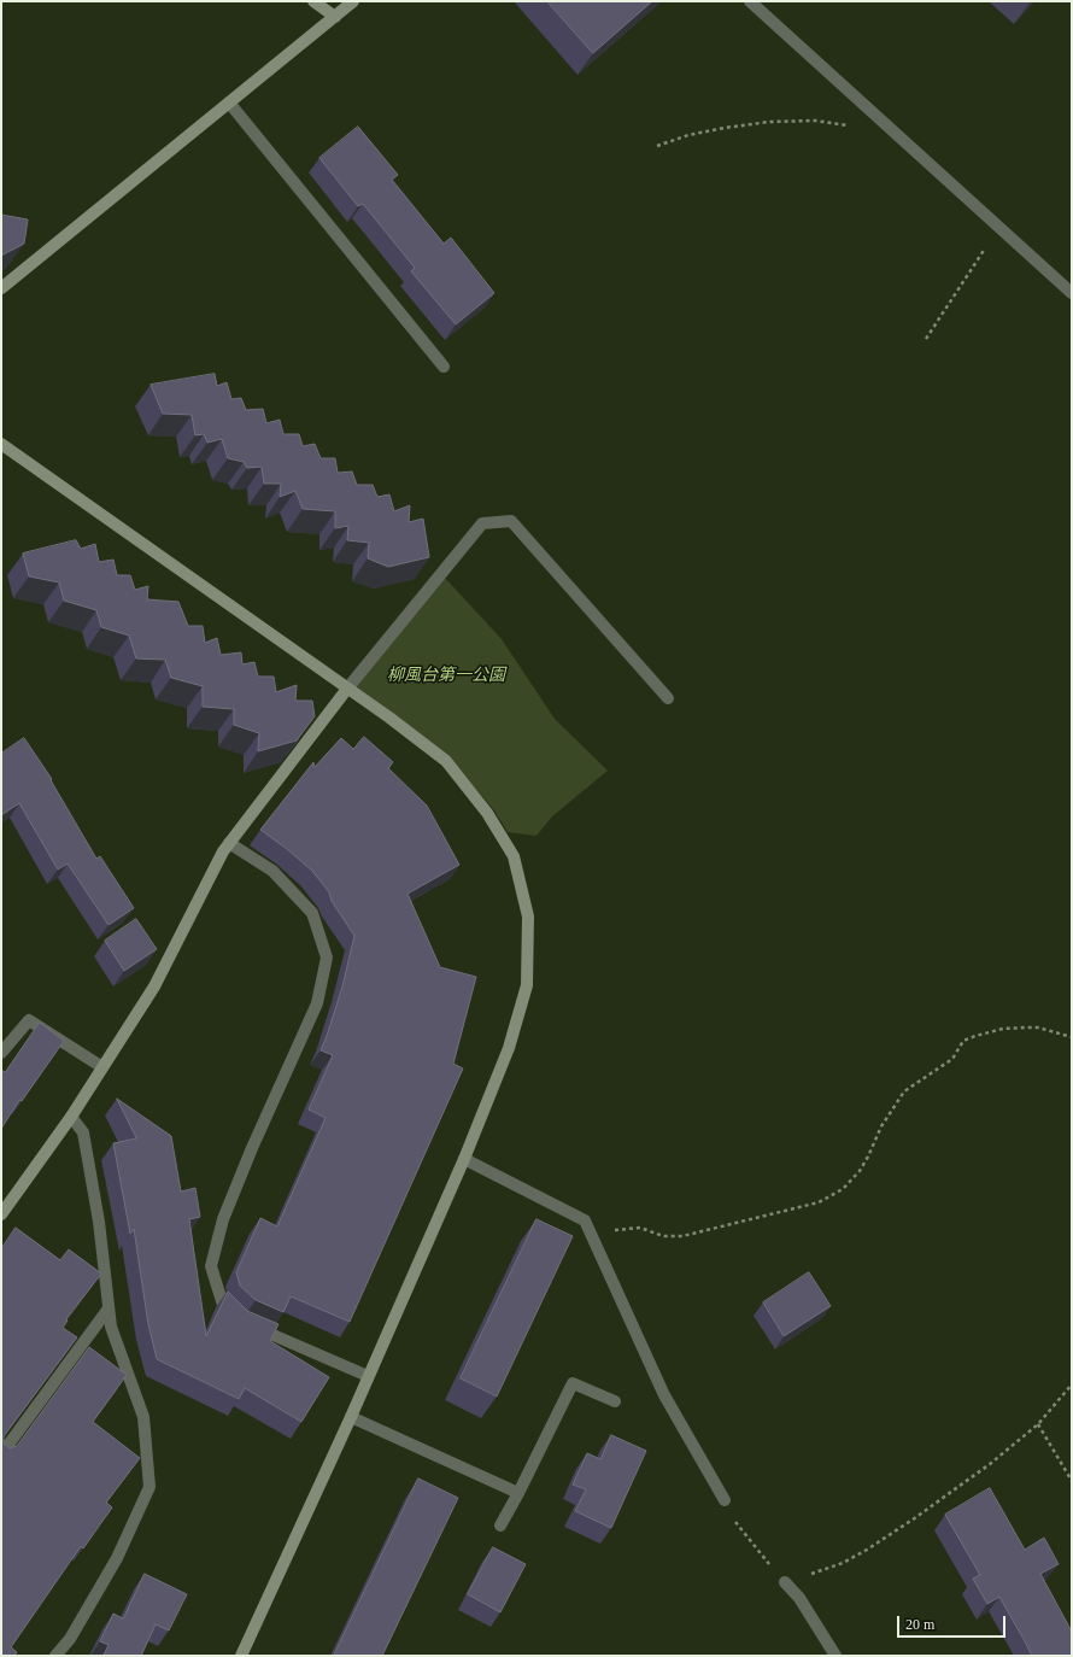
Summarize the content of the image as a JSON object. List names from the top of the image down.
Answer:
{
  "parks": ["柳風台第一公園"],
  "scale_bar": "20 m"
}
